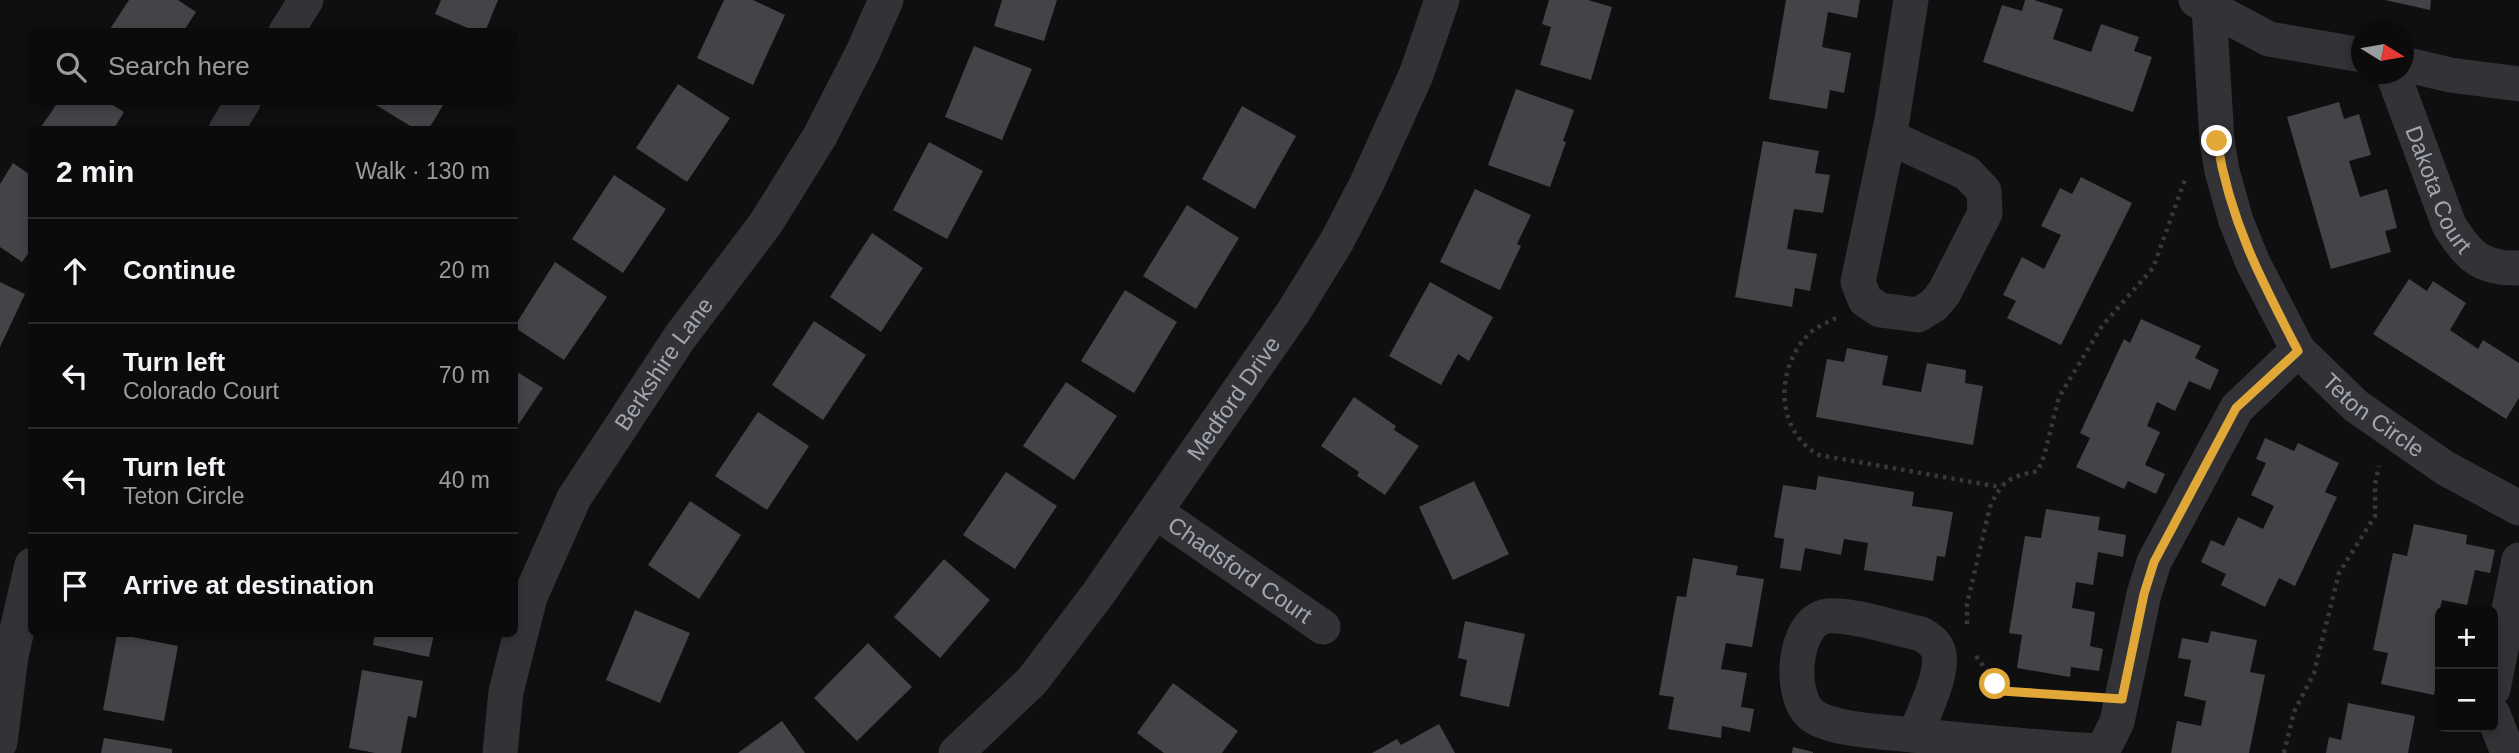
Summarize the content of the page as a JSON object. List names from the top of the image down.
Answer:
{
  "streets": {
    "street": [
      "Dakota Court",
      "Berkshire Lane",
      "Medford Drive",
      "Teton Circle",
      "Chadsford Court"
    ]
  },
  "crossings": [
    ["Medford Drive", "Chadsford Court"]
  ],
  "north": "right",
  "page": {
    "search": "Search here",
    "heading": ["2 min", "Walk · 130 m"],
    "list": [
      ["Continue", "20 m"],
      ["Turn left", "Colorado Court", "70 m"],
      ["Turn left", "Teton Circle", "40 m"],
      "Arrive at destination"
    ],
    "map_buttons": ["+", "−"]
  }
}
